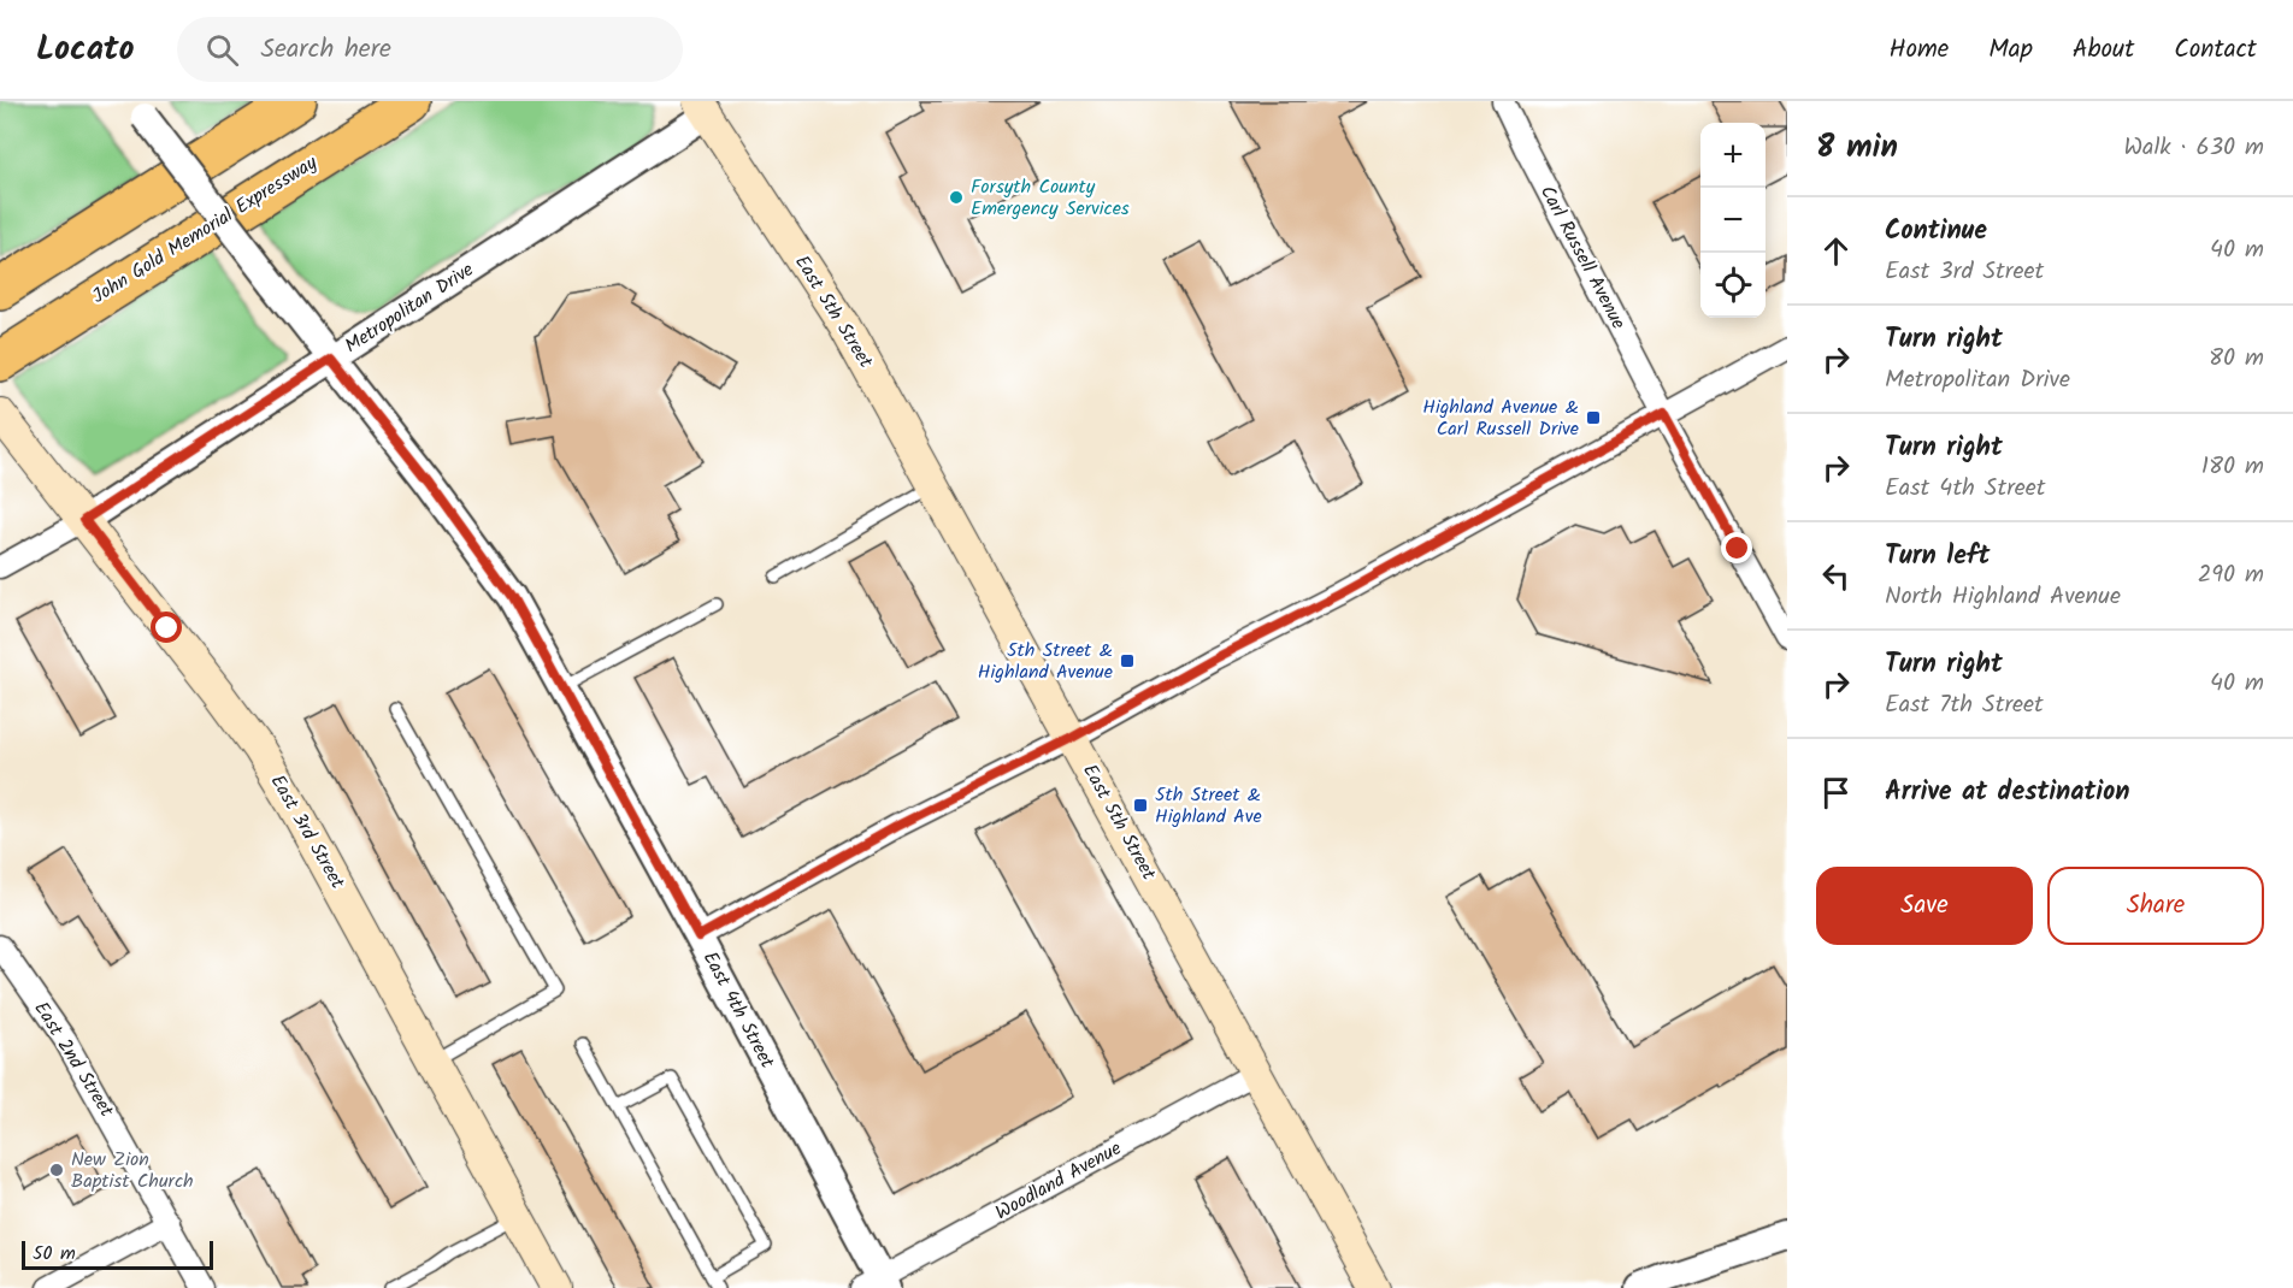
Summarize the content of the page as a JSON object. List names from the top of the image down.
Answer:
{
  "streets": {
    "highway": ["John Gold Memorial Expressway"],
    "main road": ["East 5th Street", "East 3rd Street"],
    "street": [
      "Carl Russell Avenue",
      "Metropolitan Drive",
      "East 4th Street",
      "East 2nd Street",
      "Woodland Avenue"
    ]
  },
  "crossings": [
    ["Metropolitan Drive", "East 5th Street"],
    ["Metropolitan Drive", "East 3rd Street"],
    ["Metropolitan Drive", "East 4th Street"],
    ["East 5th Street", "Woodland Avenue"],
    ["East 4th Street", "Woodland Avenue"]
  ],
  "places": {
    "other": ["Forsyth County Emergency Services", "New Zion Baptist Church"],
    "transit": ["Highland Avenue & Carl Russell Drive", "5th Street & Highland Avenue", "5th Street & Highland Ave"]
  },
  "scale_bar": "50 m",
  "page": {
    "header": "Locato",
    "search": "Search here",
    "nav": [
      "Home",
      "Map",
      "About",
      "Contact"
    ],
    "heading": ["8 min", "Walk · 630 m"],
    "map_buttons": ["+", "−"],
    "list": [
      ["Continue", "East 3rd Street", "40 m"],
      ["Turn right", "Metropolitan Drive", "80 m"],
      ["Turn right", "East 4th Street", "180 m"],
      ["Turn left", "North Highland Avenue", "290 m"],
      ["Turn right", "East 7th Street", "40 m"],
      "Arrive at destination"
    ],
    "buttons": ["Save", "Share"],
    "scale": "50 m"
  }
}
